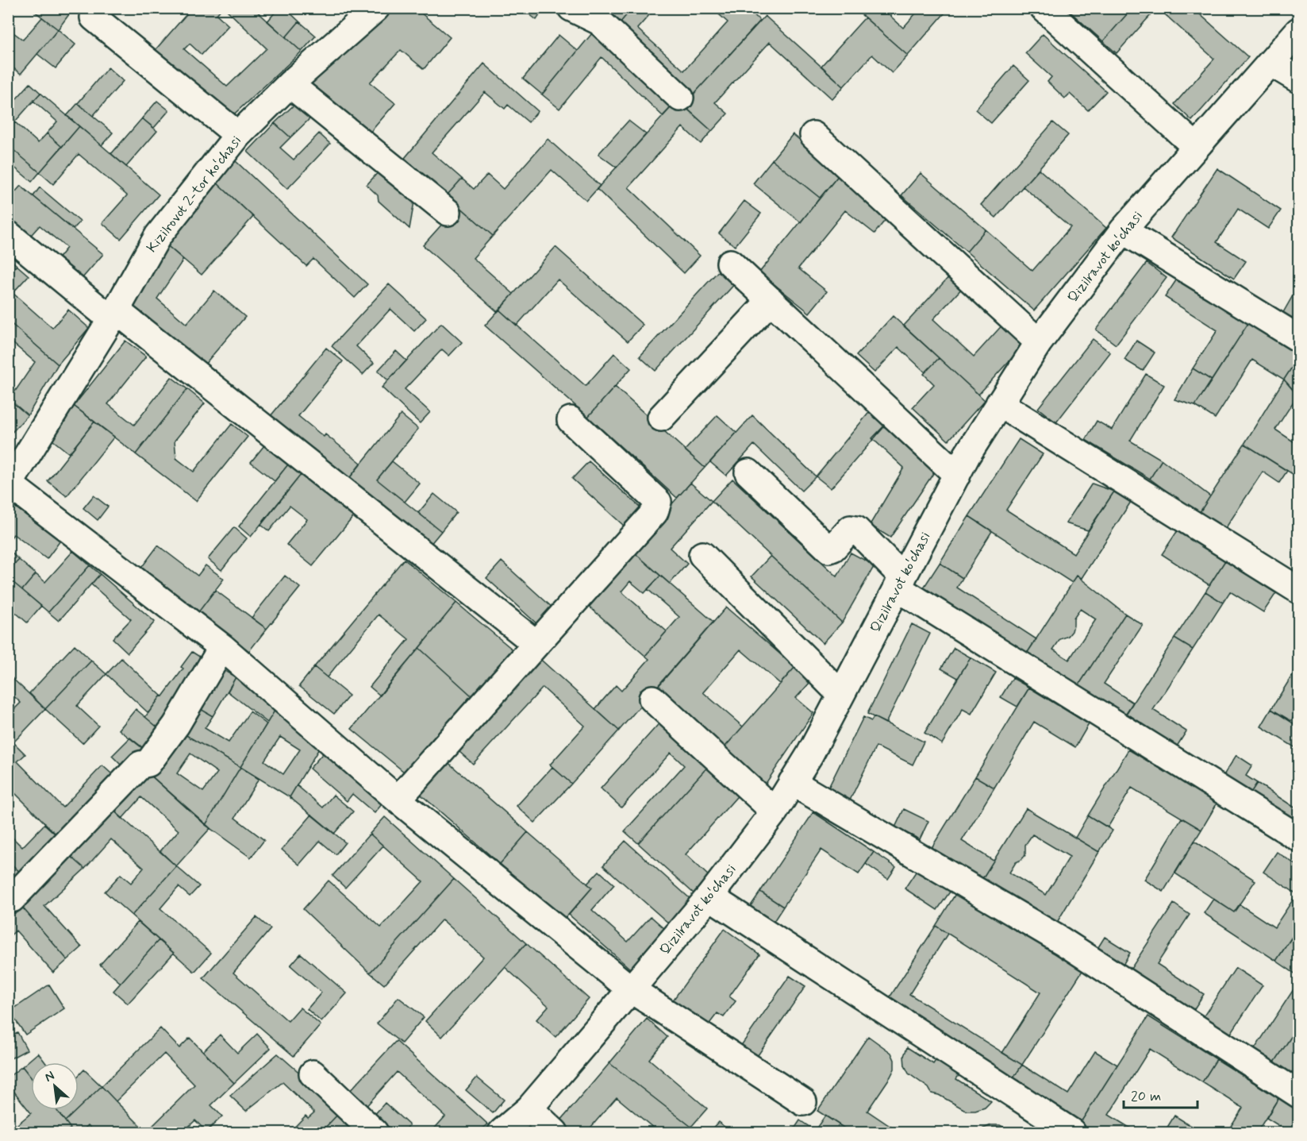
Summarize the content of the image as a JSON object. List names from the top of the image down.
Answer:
{
  "streets": {
    "street": ["Kizilrovot 2-tor koʻchasi", "Qizilravot koʻchasi"]
  },
  "scale_bar": "20 m",
  "north": "top left"
}
